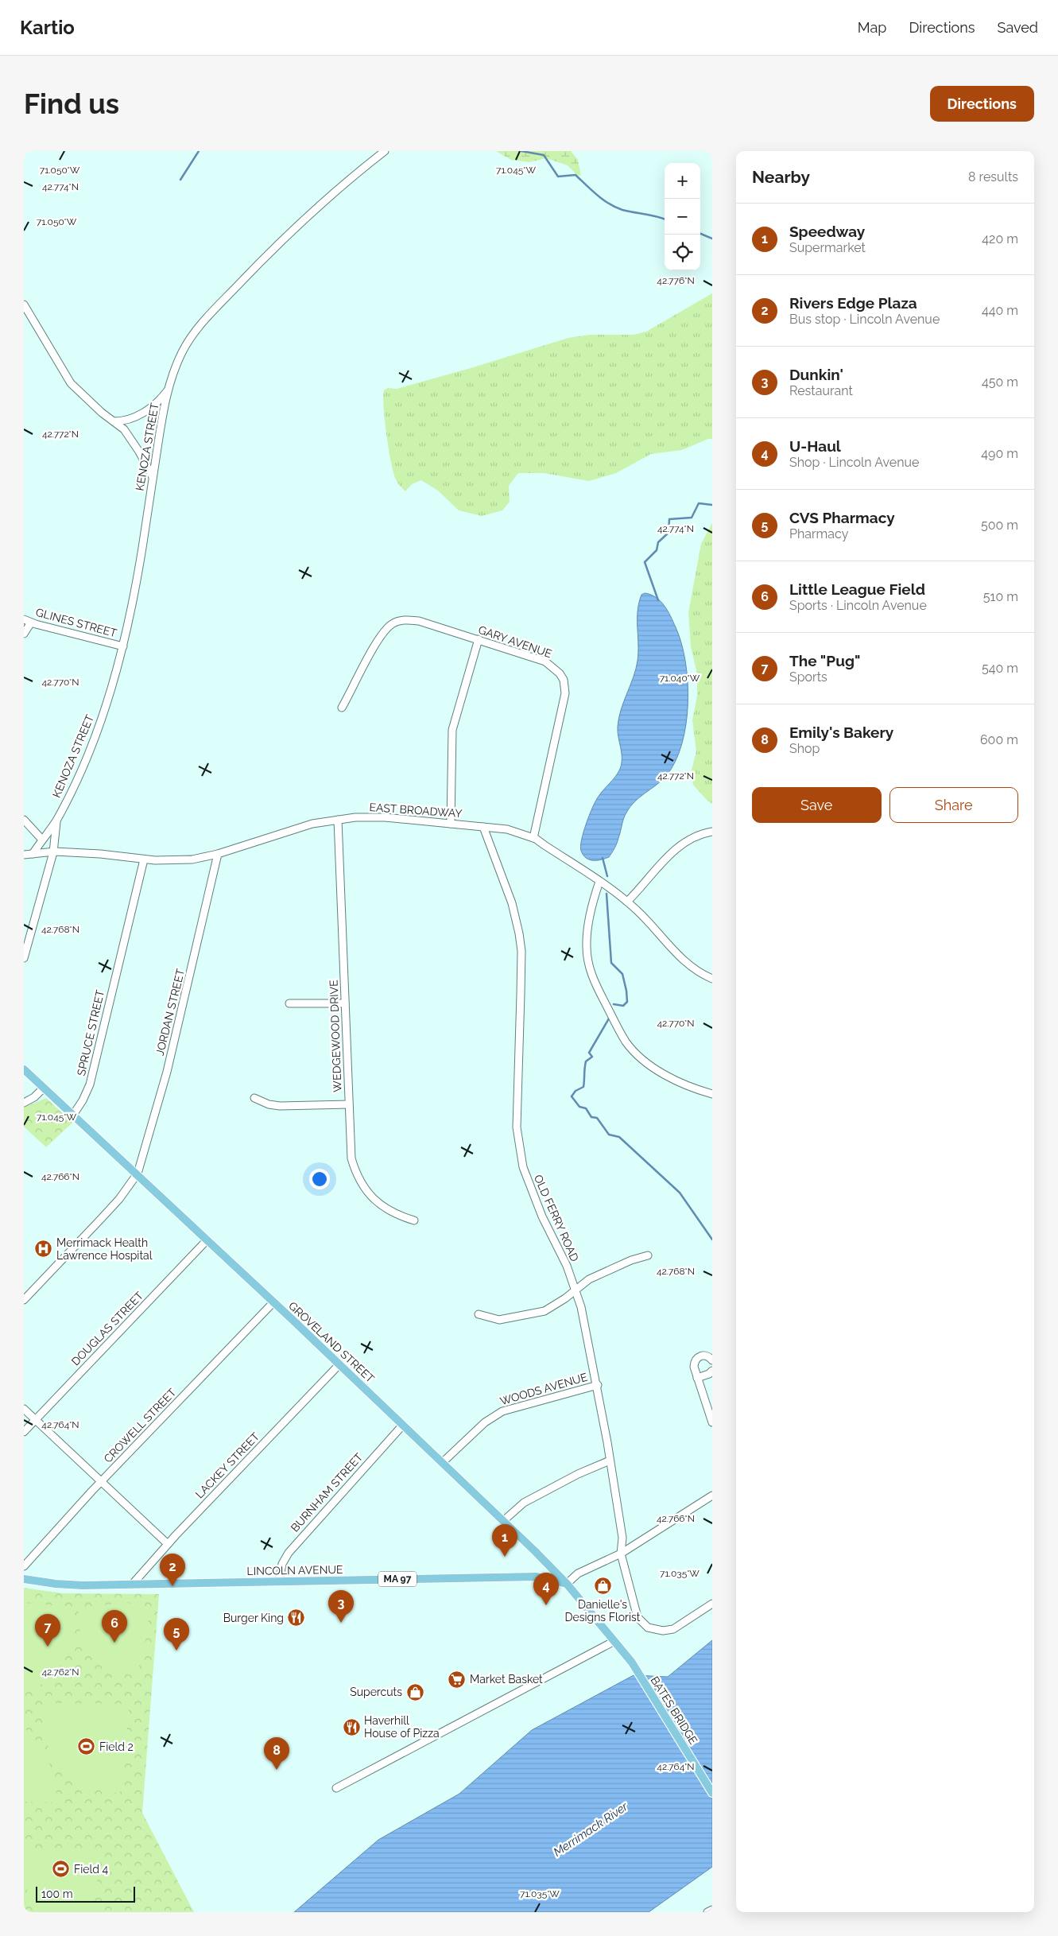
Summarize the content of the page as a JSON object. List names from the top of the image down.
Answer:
{
  "streets": {
    "main road": [
      "GROVELAND STREET",
      "LINCOLN AVENUE",
      "MA 97",
      "BATES BRIDGE"
    ],
    "street": [
      "KENOZA STREET",
      "GLINES STREET",
      "GARY AVENUE",
      "EAST BROADWAY",
      "JORDAN STREET",
      "SPRUCE STREET",
      "WEDGEWOOD DRIVE",
      "OLD FERRY ROAD",
      "DOUGLAS STREET",
      "WOODS AVENUE",
      "CROWELL STREET",
      "LACKEY STREET",
      "BURNHAM STREET"
    ]
  },
  "crossings": [
    ["KENOZA STREET", "GLINES STREET"],
    ["KENOZA STREET", "EAST BROADWAY"],
    ["GARY AVENUE", "EAST BROADWAY"],
    ["EAST BROADWAY", "JORDAN STREET"],
    ["EAST BROADWAY", "SPRUCE STREET"],
    ["EAST BROADWAY", "WEDGEWOOD DRIVE"],
    ["EAST BROADWAY", "OLD FERRY ROAD"],
    ["JORDAN STREET", "GROVELAND STREET"],
    ["SPRUCE STREET", "GROVELAND STREET"],
    ["OLD FERRY ROAD", "WOODS AVENUE"],
    ["DOUGLAS STREET", "GROVELAND STREET"],
    ["GROVELAND STREET", "WOODS AVENUE"],
    ["GROVELAND STREET", "CROWELL STREET"],
    ["GROVELAND STREET", "LACKEY STREET"],
    ["GROVELAND STREET", "BURNHAM STREET"],
    ["GROVELAND STREET", "LINCOLN AVENUE"],
    ["GROVELAND STREET", "BATES BRIDGE"],
    ["LACKEY STREET", "LINCOLN AVENUE"],
    ["BURNHAM STREET", "LINCOLN AVENUE"]
  ],
  "water": ["Merrimack River"],
  "places": {
    "hospital": ["Merrimack Health Lawrence Hospital"],
    "shop": ["Danielle's Designs Florist", "Supercuts"],
    "restaurant": ["Burger King", "Haverhill House of Pizza"],
    "supermarket": ["Market Basket"],
    "sports": ["Field 2", "Field 4"]
  },
  "scale_bar": "100 m",
  "page": {
    "header": "Kartio",
    "nav": ["Map", "Directions", "Saved"],
    "buttons": [
      "Directions",
      ["Save", "Share"]
    ],
    "title": "Find us",
    "heading": ["Nearby", "8 results"],
    "map_buttons": ["+", "−"],
    "list": [
      {
        "mark": "1",
        "name": "Speedway",
        "note": "Supermarket",
        "value": "420 m"
      },
      {
        "mark": "2",
        "name": "Rivers Edge Plaza",
        "note": "Bus stop · Lincoln Avenue",
        "value": "440 m"
      },
      {
        "mark": "3",
        "name": "Dunkin'",
        "note": "Restaurant",
        "value": "450 m"
      },
      {
        "mark": "4",
        "name": "U-Haul",
        "note": "Shop · Lincoln Avenue",
        "value": "490 m"
      },
      {
        "mark": "5",
        "name": "CVS Pharmacy",
        "note": "Pharmacy",
        "value": "500 m"
      },
      {
        "mark": "6",
        "name": "Little League Field",
        "note": "Sports · Lincoln Avenue",
        "value": "510 m"
      },
      {
        "mark": "7",
        "name": "The \"Pug\"",
        "note": "Sports",
        "value": "540 m"
      },
      {
        "mark": "8",
        "name": "Emily's Bakery",
        "note": "Shop",
        "value": "600 m"
      }
    ],
    "pins": [
      "1",
      "2",
      "4",
      "3",
      "6",
      "7",
      "5",
      "8"
    ],
    "scale": "100 m"
  },
  "coordinates": [
    "71.050°W",
    "71.045°W",
    "42.774°N",
    "42.776°N",
    "42.772°N",
    "71.040°W",
    "42.770°N",
    "42.768°N",
    "42.766°N",
    "42.764°N",
    "71.035°W",
    "42.762°N"
  ]
}
